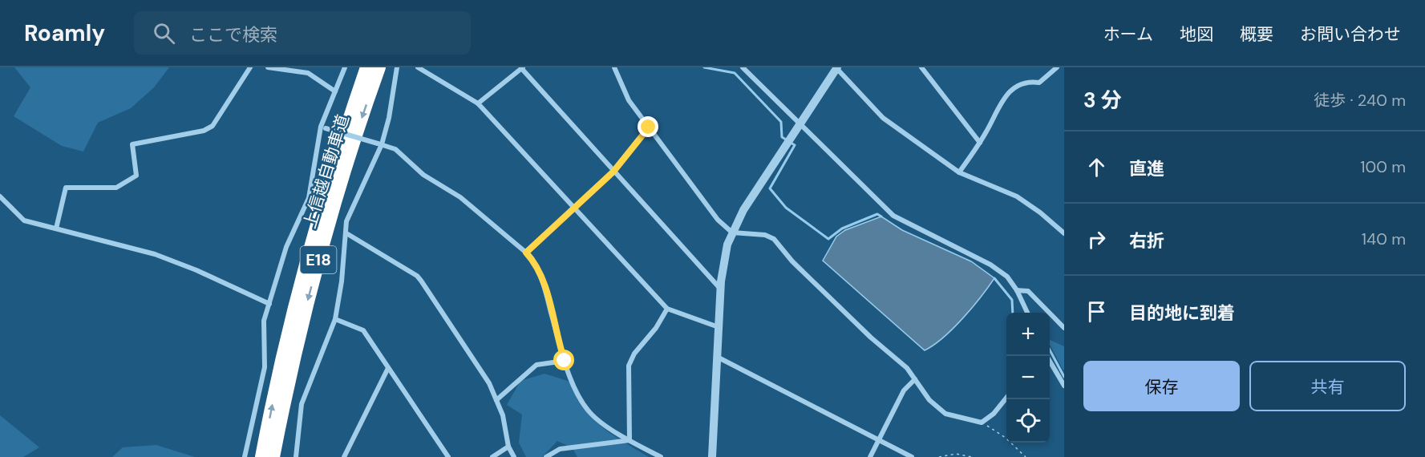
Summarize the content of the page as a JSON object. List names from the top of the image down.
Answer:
{
  "streets": {
    "highway": ["上信越自動車道", "E18"]
  },
  "page": {
    "header": "Roamly",
    "search": "ここで検索",
    "nav": [
      "ホーム",
      "地図",
      "概要",
      "お問い合わせ"
    ],
    "heading": ["3 分", "徒歩 · 240 m"],
    "list": [
      ["直進", "100 m"],
      ["右折", "140 m"],
      "目的地に到着"
    ],
    "map_buttons": ["+", "−"],
    "buttons": ["保存", "共有"]
  }
}
